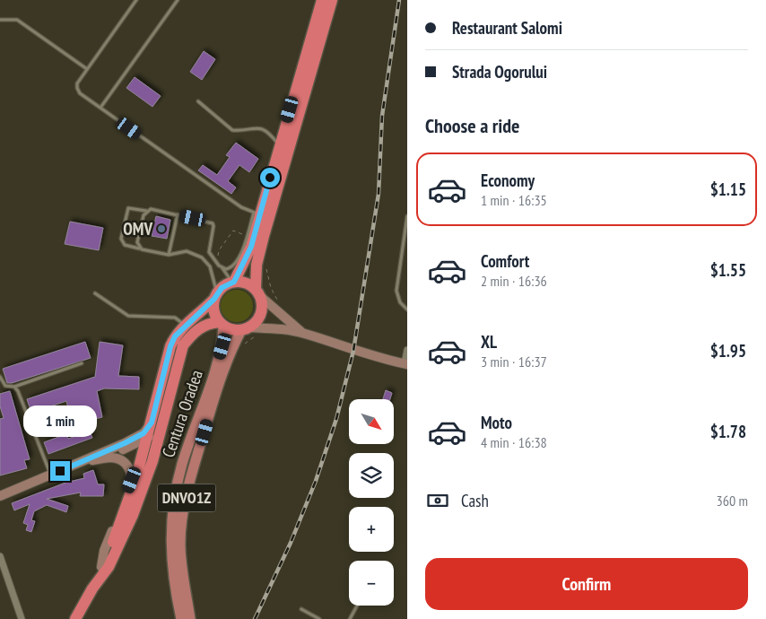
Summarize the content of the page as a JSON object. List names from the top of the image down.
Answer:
{
  "streets": {
    "highway": ["DNVO1Z"],
    "main road": ["Centura Oradea"]
  },
  "crossings": [
    ["Centura Oradea", "DNVO1Z"]
  ],
  "places": ["OMV"],
  "north": "bottom right",
  "page": {
    "banner": ["Restaurant Salomi", "Strada Ogorului"],
    "heading": "Choose a ride",
    "list": [
      {
        "name": "Economy",
        "note": "1 min · 16:35",
        "value": "$1.15"
      },
      {
        "name": "Comfort",
        "note": "2 min · 16:36",
        "value": "$1.55"
      },
      {
        "name": "XL",
        "note": "3 min · 16:37",
        "value": "$1.95"
      },
      {
        "name": "Moto",
        "note": "4 min · 16:38",
        "value": "$1.78"
      }
    ],
    "map_buttons": ["+", "−"],
    "bubble": "1 min",
    "pay": ["Cash", "360 m"],
    "buttons": "Confirm"
  }
}
